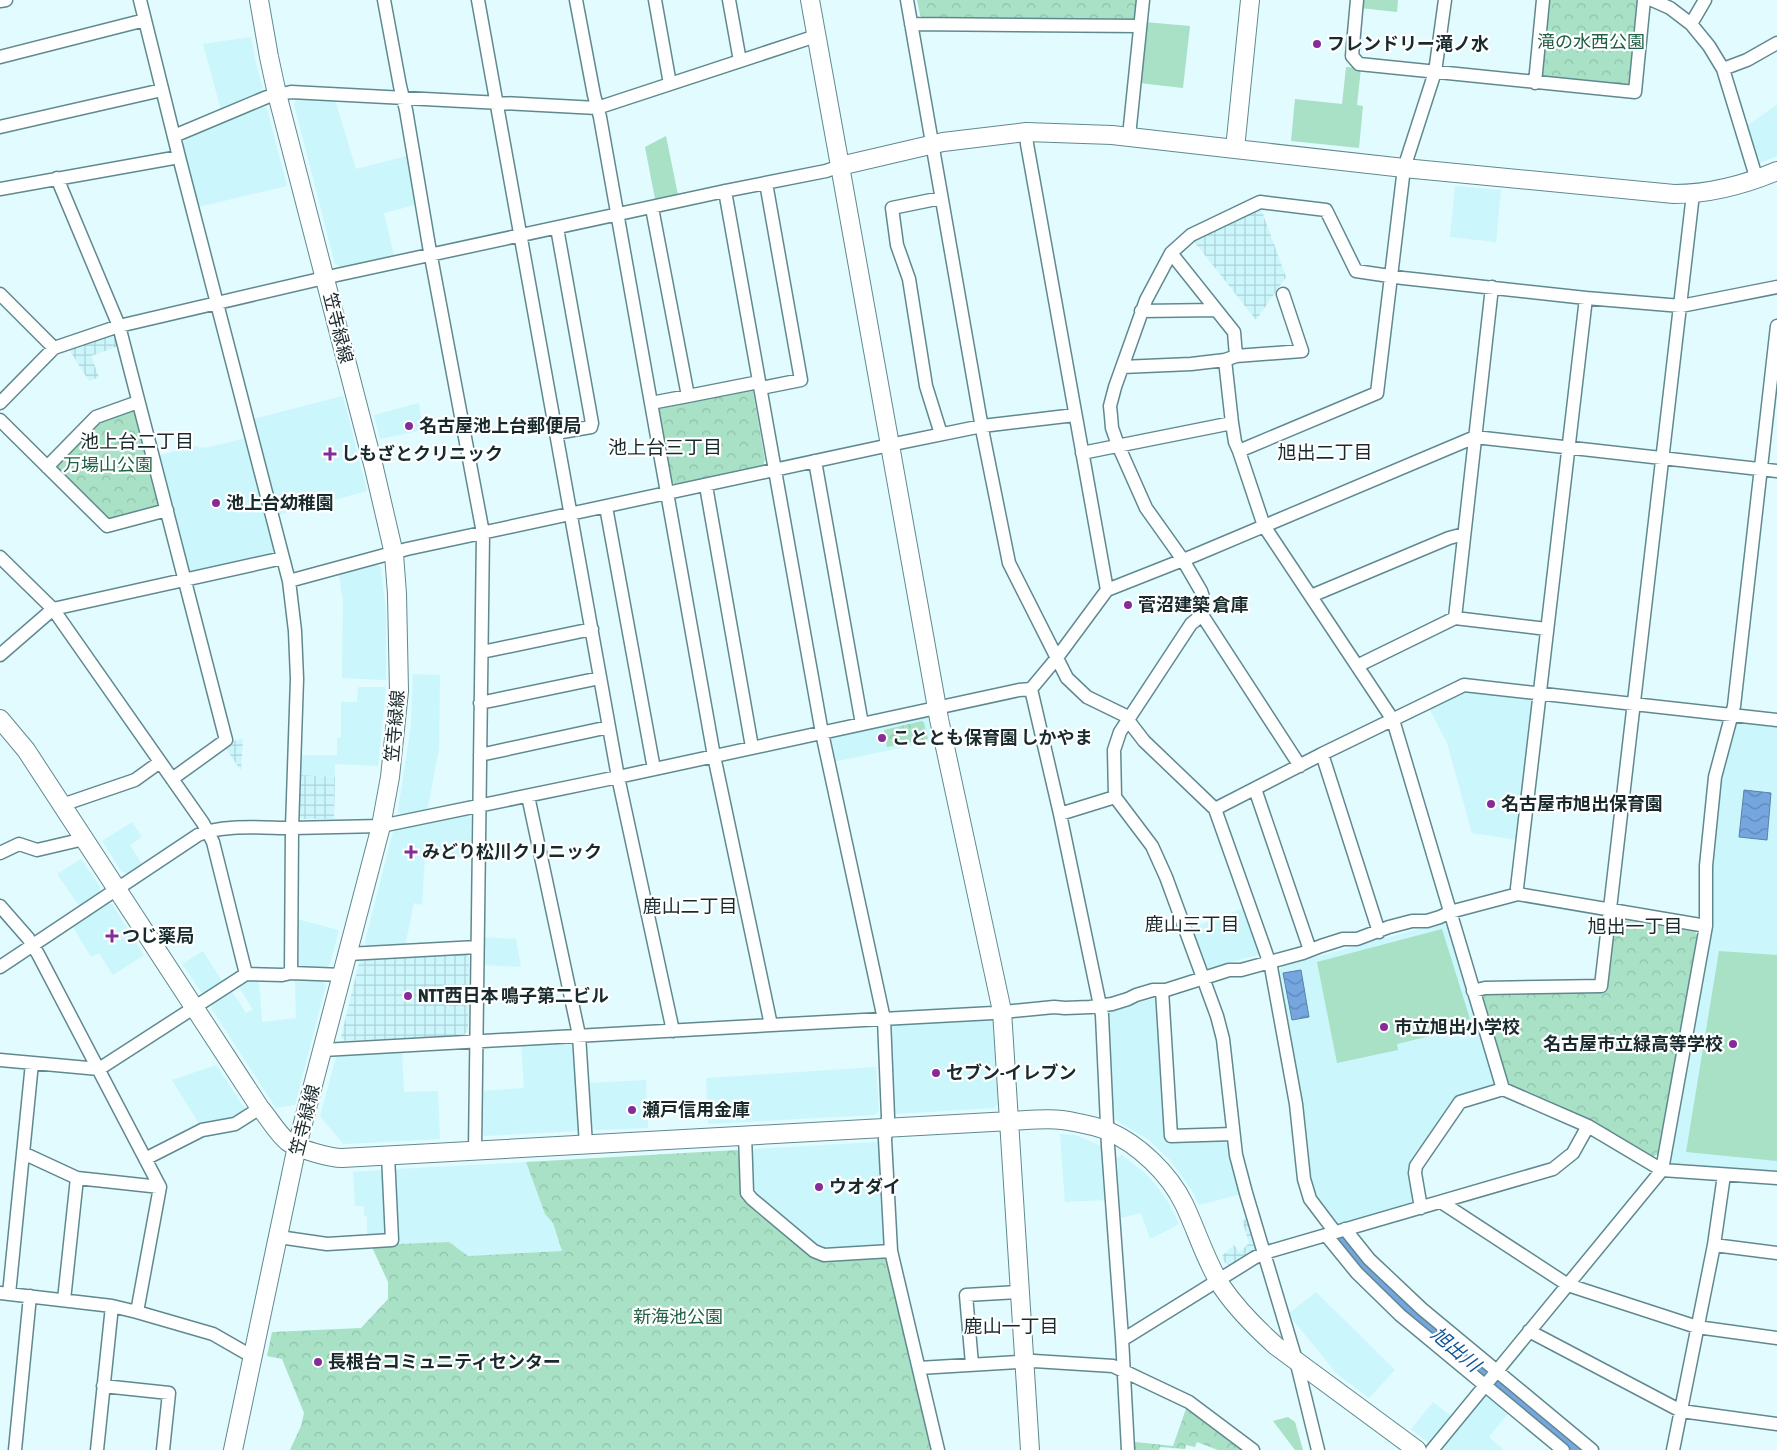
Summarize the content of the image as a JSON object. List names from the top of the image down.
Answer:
{
  "streets": {
    "street": ["笠寺緑線"]
  },
  "districts": [
    "池上台二丁目",
    "池上台三丁目",
    "旭出二丁目",
    "鹿山二丁目",
    "鹿山三丁目",
    "旭出一丁目",
    "鹿山一丁目"
  ],
  "water": ["旭出川"],
  "parks": ["滝の水西公園", "万場山公園", "新海池公園"],
  "places": {
    "other": [
      "フレンドリー滝ノ水",
      "名古屋池上台郵便局",
      "池上台幼稚園",
      "菅沼建築 倉庫",
      "こととも保育園 しかやま",
      "名古屋市旭出保育園",
      "NTT西日本 鳴子第二ビル",
      "市立旭出小学校",
      "名古屋市立緑高等学校",
      "セブン-イレブン",
      "瀬戸信用金庫",
      "ウオダイ",
      "長根台コミュニティセンター"
    ],
    "health": ["しもざとクリニック", "みどり松川クリニック", "つじ薬局"]
  }
}
